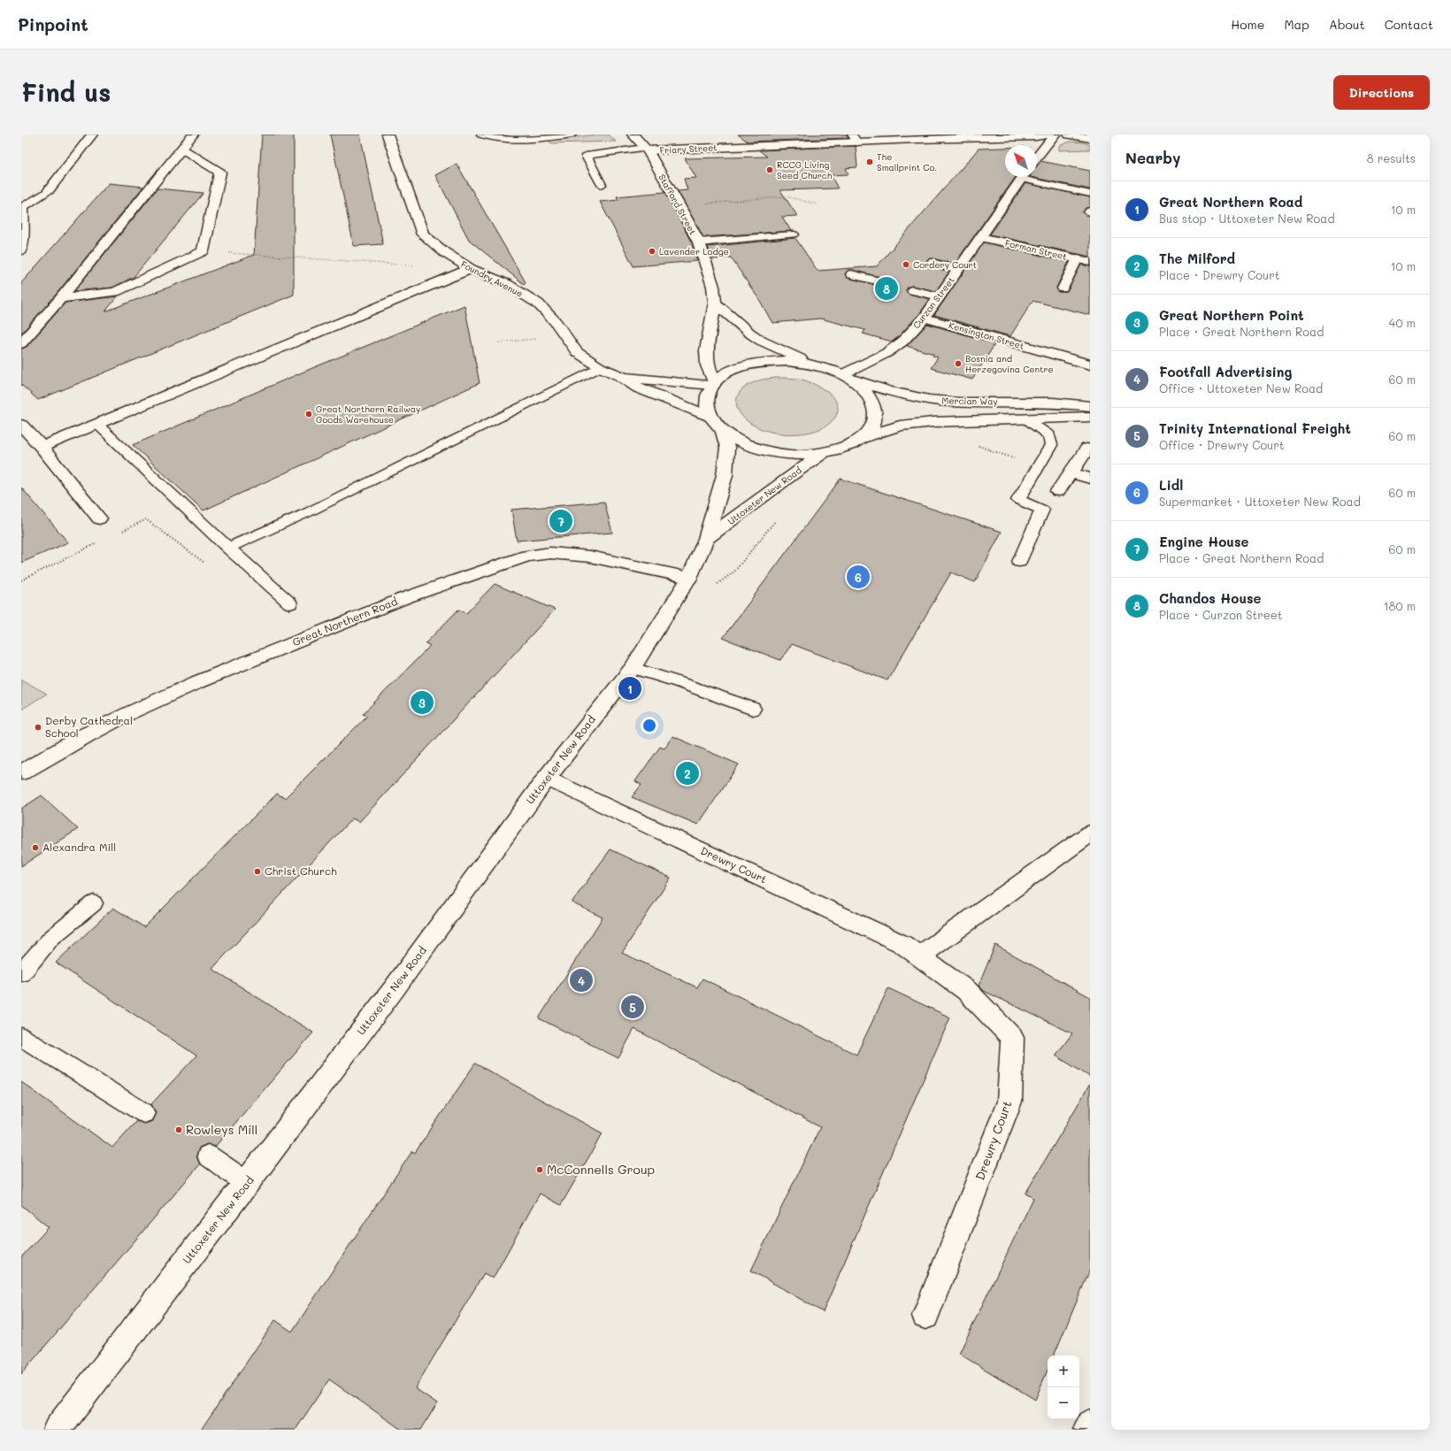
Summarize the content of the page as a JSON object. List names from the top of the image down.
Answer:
{
  "streets": {
    "street": [
      "Friary Street",
      "Stafford Street",
      "Forman Street",
      "Foundry Avenue",
      "Curzon Street",
      "Kensington Street",
      "Mercian Way",
      "Uttoxeter New Road",
      "Great Northern Road",
      "Drewry Court"
    ]
  },
  "crossings": [
    ["Friary Street", "Stafford Street"],
    ["Stafford Street", "Foundry Avenue"],
    ["Forman Street", "Curzon Street"],
    ["Curzon Street", "Kensington Street"],
    ["Curzon Street", "Mercian Way"],
    ["Uttoxeter New Road", "Great Northern Road"],
    ["Uttoxeter New Road", "Drewry Court"]
  ],
  "places": [
    "The Smallprint Co.",
    "RCCG Living Seed Church",
    "Lavender Lodge",
    "Cordery Court",
    "Bosnia and Herzegovina Centre",
    "Great Northern Railway Goods Warehouse",
    "Derby Cathedral School",
    "Alexandra Mill",
    "Christ Church",
    "Rowleys Mill",
    "McConnells Group"
  ],
  "north": "top left",
  "page": {
    "header": "Pinpoint",
    "nav": [
      "Home",
      "Map",
      "About",
      "Contact"
    ],
    "buttons": "Directions",
    "title": "Find us",
    "heading": ["Nearby", "8 results"],
    "list": [
      {
        "mark": "1",
        "name": "Great Northern Road",
        "note": "Bus stop · Uttoxeter New Road",
        "value": "10 m"
      },
      {
        "mark": "2",
        "name": "The Milford",
        "note": "Place · Drewry Court",
        "value": "10 m"
      },
      {
        "mark": "3",
        "name": "Great Northern Point",
        "note": "Place · Great Northern Road",
        "value": "40 m"
      },
      {
        "mark": "4",
        "name": "Footfall Advertising",
        "note": "Office · Uttoxeter New Road",
        "value": "60 m"
      },
      {
        "mark": "5",
        "name": "Trinity International Freight",
        "note": "Office · Drewry Court",
        "value": "60 m"
      },
      {
        "mark": "6",
        "name": "Lidl",
        "note": "Supermarket · Uttoxeter New Road",
        "value": "60 m"
      },
      {
        "mark": "7",
        "name": "Engine House",
        "note": "Place · Great Northern Road",
        "value": "60 m"
      },
      {
        "mark": "8",
        "name": "Chandos House",
        "note": "Place · Curzon Street",
        "value": "180 m"
      }
    ],
    "pins": [
      "8",
      "7",
      "6",
      "1",
      "3",
      "2",
      "4",
      "5"
    ],
    "map_buttons": ["+", "−"]
  }
}
